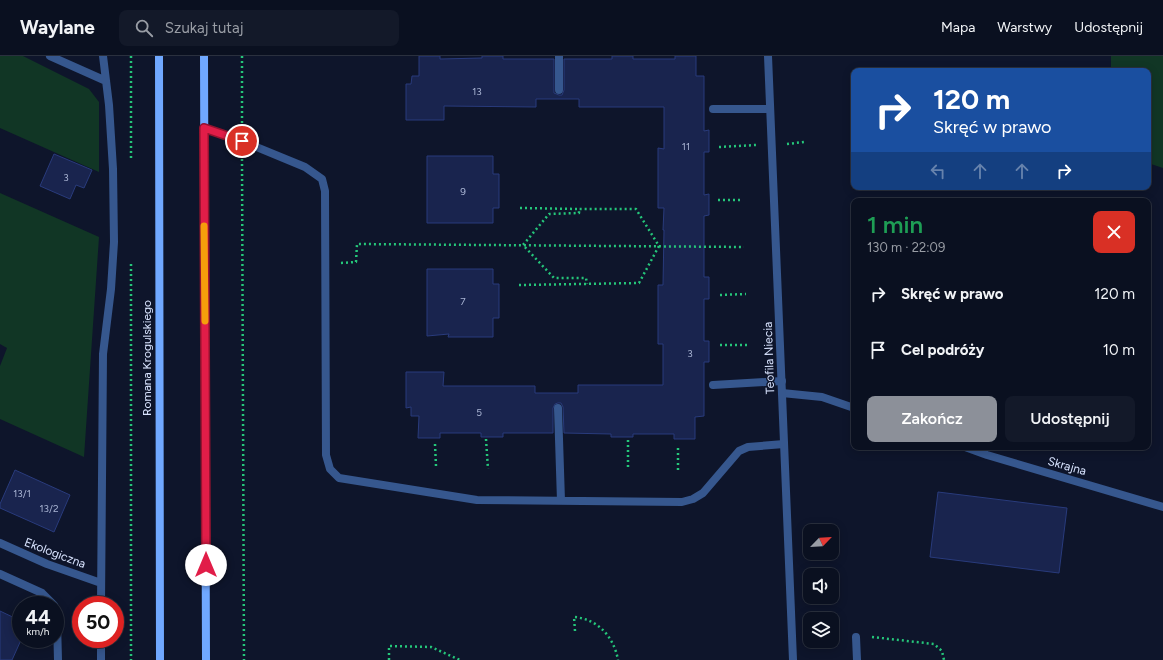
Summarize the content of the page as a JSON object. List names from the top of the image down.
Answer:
{
  "streets": {
    "main road": ["Romana Krogulskiego"],
    "street": ["Teofila Niecia", "Skrajna", "Ekologiczna"]
  },
  "house_numbers": [
    "13",
    "11",
    "3",
    "9",
    "7",
    "3",
    "5",
    "13/1",
    "13/2"
  ],
  "north": "top right",
  "page": {
    "header": "Waylane",
    "search": "Szukaj tutaj",
    "nav": ["Mapa", "Warstwy", "Udostępnij"],
    "turn": ["120 m", "Skręć w prawo"],
    "heading": ["1 min", "130 m · 22:09"],
    "list": [
      {
        "name": "Skręć w prawo",
        "value": "120 m"
      },
      {
        "name": "Cel podróży",
        "value": "10 m"
      }
    ],
    "buttons": ["Zakończ", "Udostępnij"],
    "speed": "44 km/h",
    "limit": "50"
  }
}
